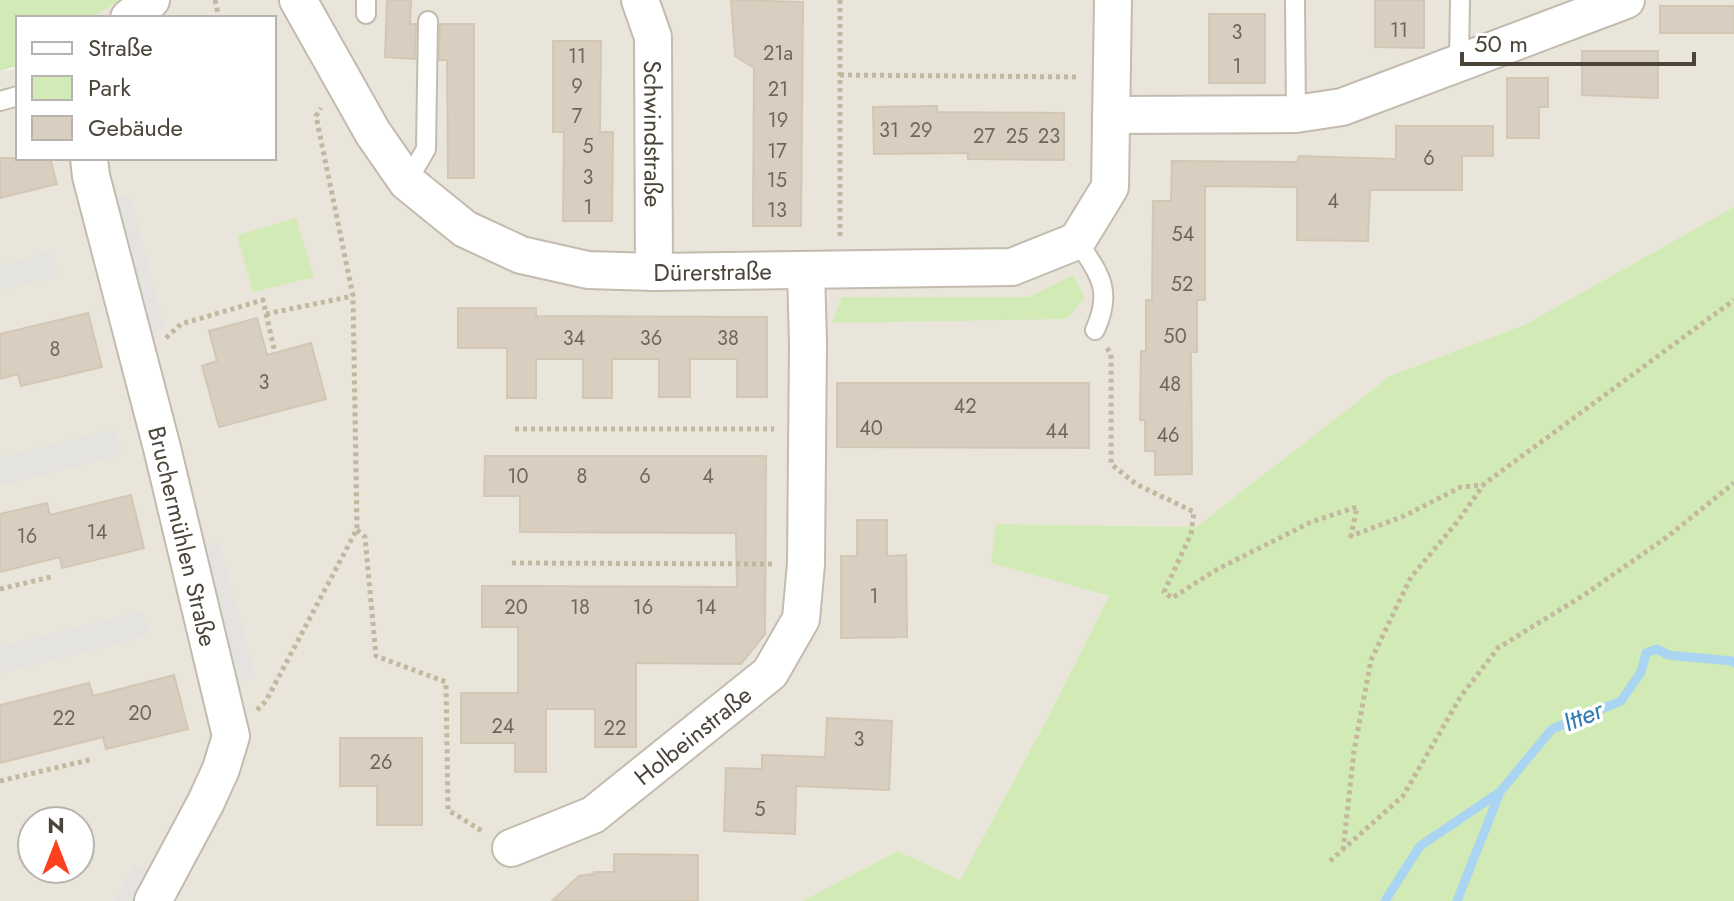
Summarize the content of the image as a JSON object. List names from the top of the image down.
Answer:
{
  "streets": {
    "street": [
      "Schwindstraße",
      "Dürerstraße",
      "Bruchermühlen Straße",
      "Holbeinstraße"
    ]
  },
  "crossings": [
    ["Schwindstraße", "Dürerstraße"],
    ["Dürerstraße", "Holbeinstraße"]
  ],
  "water": ["Itter"],
  "house_numbers": [
    "11",
    "3",
    "21a",
    "11",
    "1",
    "9",
    "21",
    "7",
    "19",
    "31",
    "29",
    "27",
    "25",
    "23",
    "5",
    "17",
    "6",
    "3",
    "15",
    "4",
    "1",
    "13",
    "54",
    "52",
    "50",
    "34",
    "36",
    "38",
    "8",
    "3",
    "48",
    "42",
    "40",
    "44",
    "46",
    "10",
    "8",
    "6",
    "4",
    "14",
    "16",
    "1",
    "20",
    "18",
    "16",
    "14",
    "20",
    "22",
    "24",
    "22",
    "3",
    "26",
    "5"
  ],
  "legend": ["Straße", "Park", "Gebäude"],
  "scale_bar": "50 m",
  "north": "top"
}
